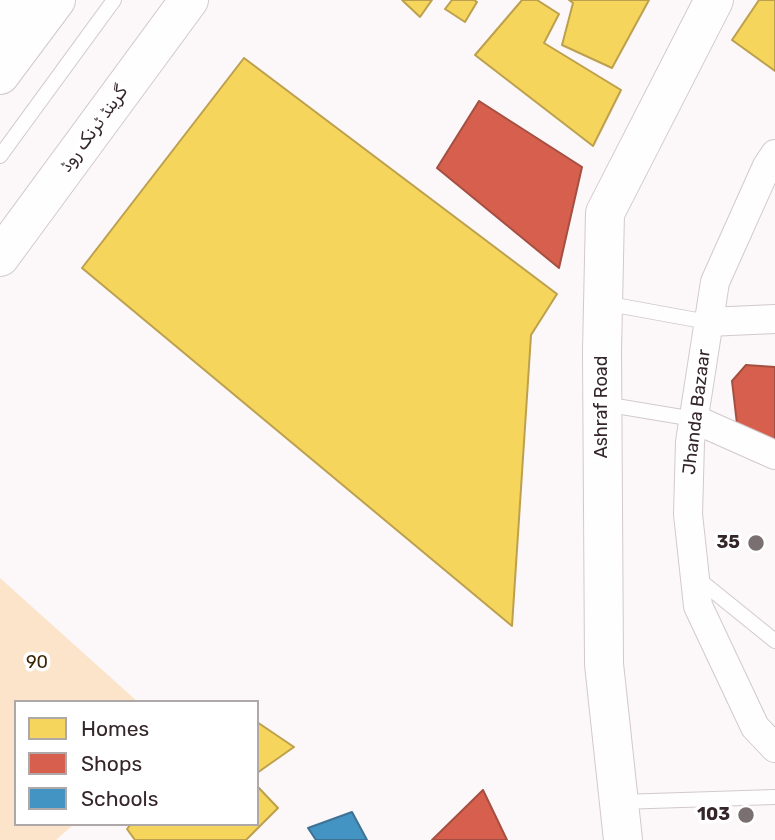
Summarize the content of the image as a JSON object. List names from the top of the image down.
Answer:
{
  "streets": {
    "main road": ["گرینڈ ٹرنک روڈ", "Ashraf Road"],
    "street": ["Jhanda Bazaar"]
  },
  "parks": ["90"],
  "places": ["35", "103"],
  "legend": ["Homes", "Shops", "Schools"]
}
